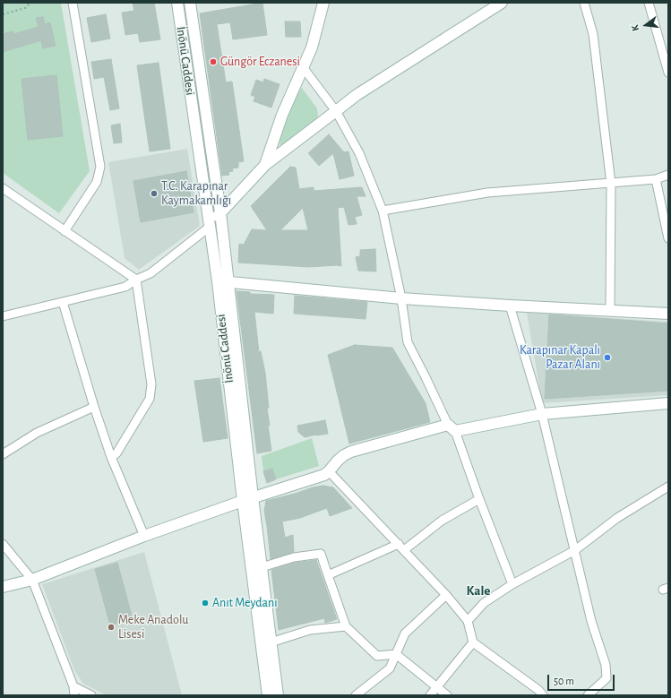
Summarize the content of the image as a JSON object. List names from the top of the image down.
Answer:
{
  "streets": {
    "main road": ["İnönü Caddesi"]
  },
  "districts": ["Kale"],
  "places": [
    "Güngör Eczanesi",
    "T.C. Karapınar Kaymakamlığı",
    "Karapınar Kapalı Pazar Alanı",
    "Anıt Meydanı",
    "Meke Anadolu Lisesi"
  ],
  "scale_bar": "50 m",
  "north": "left"
}
